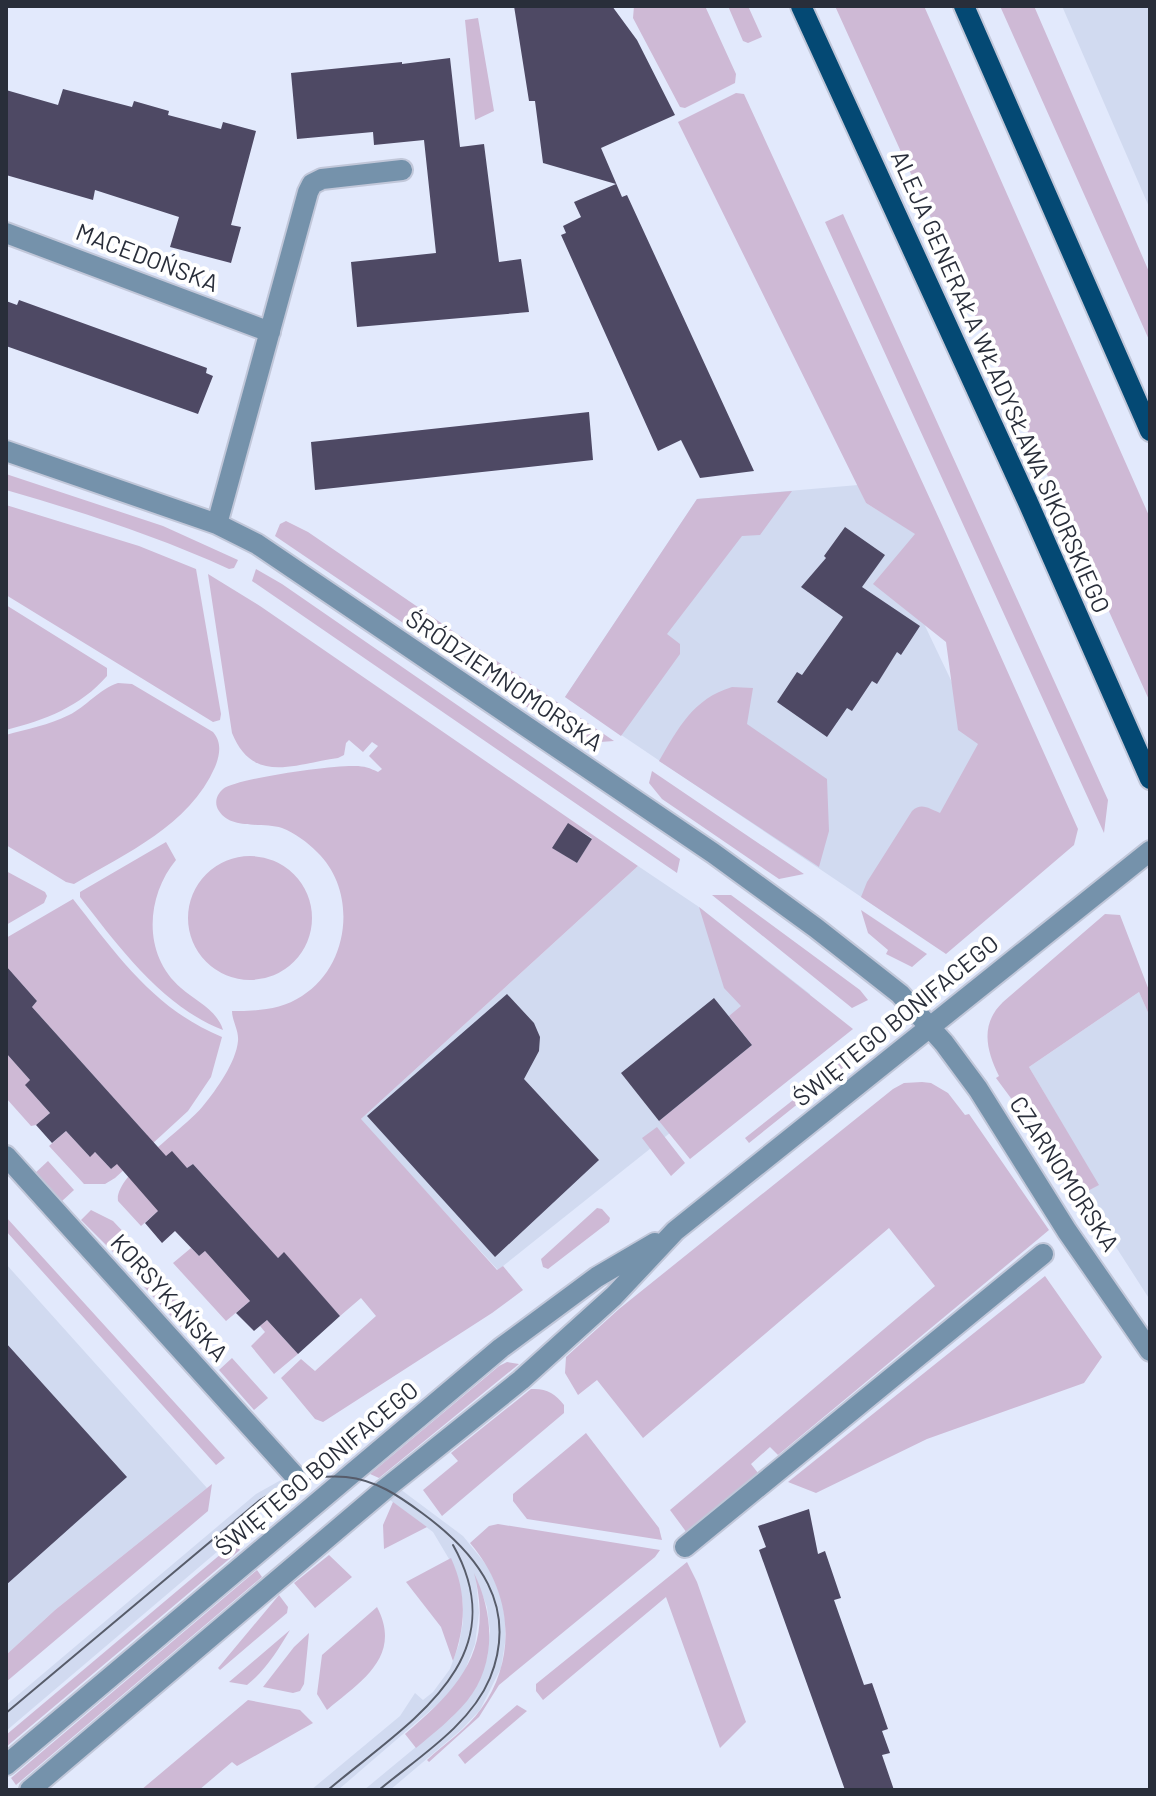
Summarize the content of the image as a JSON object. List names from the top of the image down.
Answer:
{
  "streets": {
    "main road": ["ALEJA GENERAŁA WŁADYSŁAWA SIKORSKIEGO"],
    "street": [
      "MACEDOŃSKA",
      "ŚRÓDZIEMNOMORSKA",
      "ŚWIĘTEGO BONIFACEGO",
      "CZARNOMORSKA",
      "KORSYKAŃSKA"
    ]
  },
  "crossings": [
    ["ŚRÓDZIEMNOMORSKA", "ŚWIĘTEGO BONIFACEGO"],
    ["ŚRÓDZIEMNOMORSKA", "CZARNOMORSKA"],
    ["ŚWIĘTEGO BONIFACEGO", "CZARNOMORSKA"]
  ]
}
